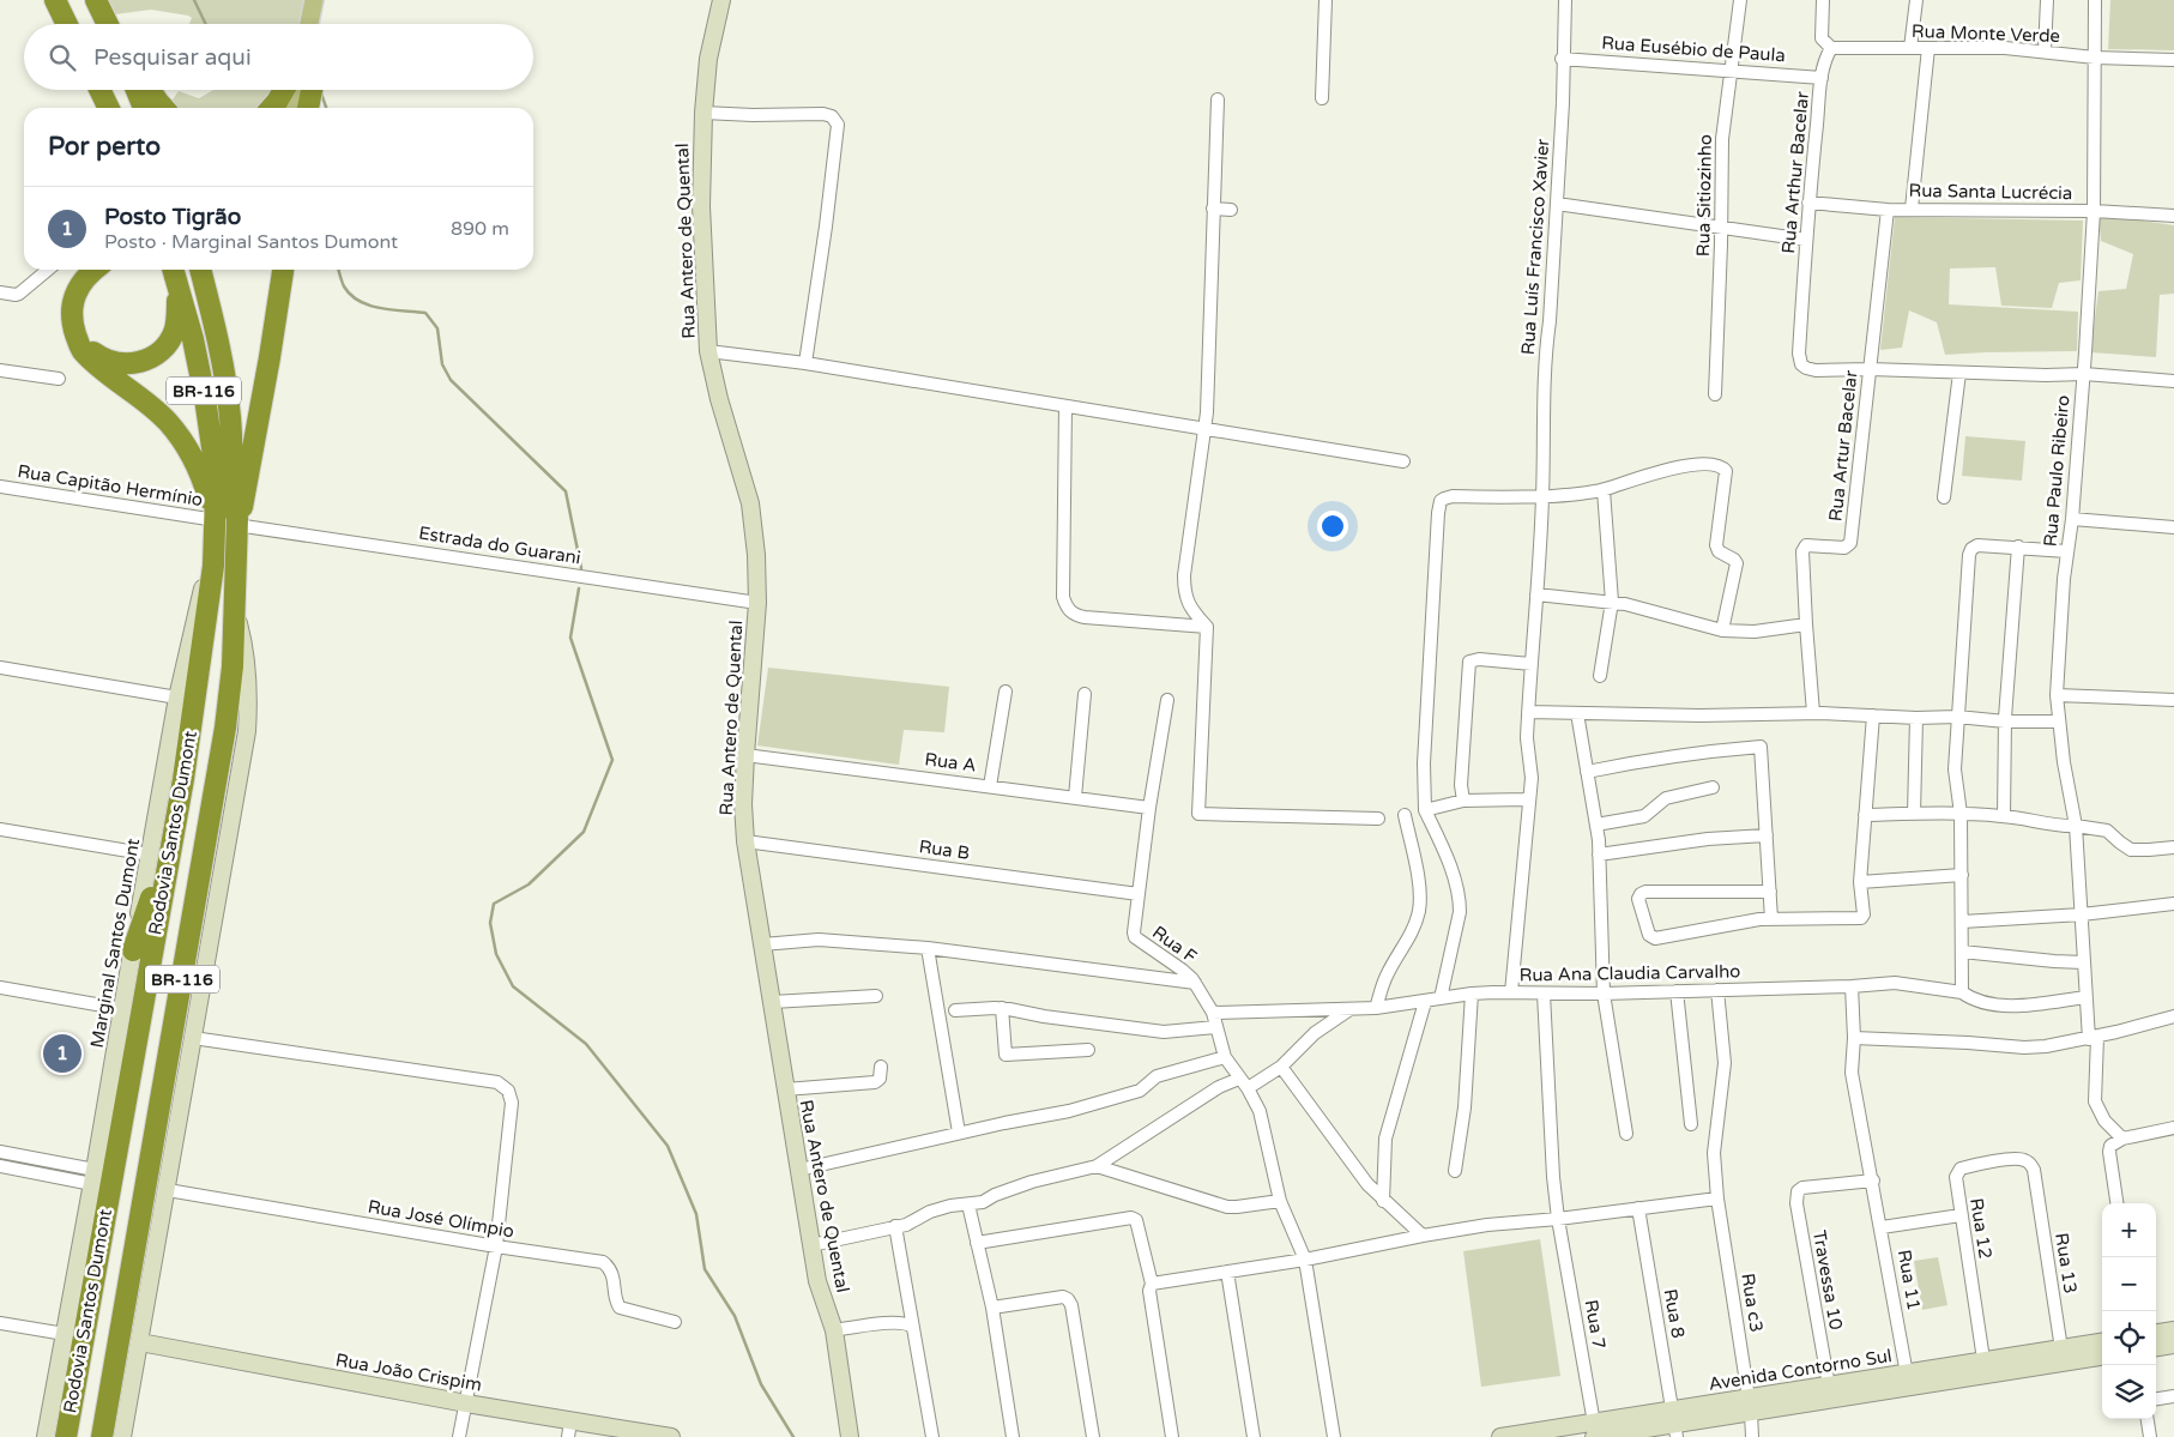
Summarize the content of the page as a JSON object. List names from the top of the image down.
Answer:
{
  "streets": {
    "highway": ["BR-116", "Rodovia Santos Dumont"],
    "street": [
      "Rua Monte Verde",
      "Rua Eusébio de Paula",
      "Rua Arthur Bacelar",
      "Rua Santa Lucrécia",
      "Rua Sitiozinho",
      "Rua Antero de Quental",
      "Rua Luís Francisco Xavier",
      "Rua Artur Bacelar",
      "Rua Paulo Ribeiro",
      "Rua Capitão Hermínio",
      "Estrada do Guarani",
      "Rua A",
      "Rua B",
      "Marginal Santos Dumont",
      "Rua F",
      "Rua Ana Claudia Carvalho",
      "Rua José Olímpio",
      "Rua 12",
      "Rua 13",
      "Travessa 10",
      "Rua 11",
      "Rua c3",
      "Rua 8",
      "Rua 7",
      "Avenida Contorno Sul",
      "Rua João Crispim"
    ]
  },
  "crossings": [
    ["Rua Monte Verde", "Rua Arthur Bacelar"],
    ["Rua Monte Verde", "Rua Paulo Ribeiro"],
    ["Rua Eusébio de Paula", "Rua Arthur Bacelar"],
    ["Rua Eusébio de Paula", "Rua Sitiozinho"],
    ["Rua Eusébio de Paula", "Rua Luís Francisco Xavier"],
    ["Rua Arthur Bacelar", "Rua Santa Lucrécia"],
    ["Rua Arthur Bacelar", "Rua Artur Bacelar"],
    ["Rua Santa Lucrécia", "Rua Artur Bacelar"],
    ["Rua Santa Lucrécia", "Rua Paulo Ribeiro"],
    ["Rua Antero de Quental", "Estrada do Guarani"],
    ["Rua Antero de Quental", "Rua A"],
    ["Rua Antero de Quental", "Rua B"],
    ["Rua Luís Francisco Xavier", "Rua Ana Claudia Carvalho"],
    ["BR-116", "Rodovia Santos Dumont"],
    ["BR-116", "Rua José Olímpio"],
    ["BR-116", "Rua João Crispim"],
    ["Rua Paulo Ribeiro", "Rua Ana Claudia Carvalho"],
    ["Rua Capitão Hermínio", "Estrada do Guarani"],
    ["Rua Capitão Hermínio", "Rodovia Santos Dumont"],
    ["Estrada do Guarani", "Rodovia Santos Dumont"],
    ["Rua A", "Rua F"],
    ["Rodovia Santos Dumont", "Marginal Santos Dumont"],
    ["Rua B", "Rua F"],
    ["Rua F", "Rua Ana Claudia Carvalho"],
    ["Rua Ana Claudia Carvalho", "Rua c3"],
    ["Rua Ana Claudia Carvalho", "Rua 7"],
    ["Rua 12", "Rua 13"],
    ["Rua 12", "Avenida Contorno Sul"],
    ["Rua 13", "Avenida Contorno Sul"],
    ["Travessa 10", "Rua 11"],
    ["Travessa 10", "Avenida Contorno Sul"],
    ["Rua 11", "Avenida Contorno Sul"],
    ["Rua c3", "Avenida Contorno Sul"],
    ["Rua 8", "Avenida Contorno Sul"],
    ["Rua 7", "Avenida Contorno Sul"]
  ],
  "page": {
    "search": "Pesquisar aqui",
    "heading": "Por perto",
    "list": [
      {
        "mark": "1",
        "name": "Posto Tigrão",
        "note": "Posto · Marginal Santos Dumont",
        "value": "890 m"
      }
    ],
    "pins": "1",
    "map_buttons": ["+", "−"]
  }
}
